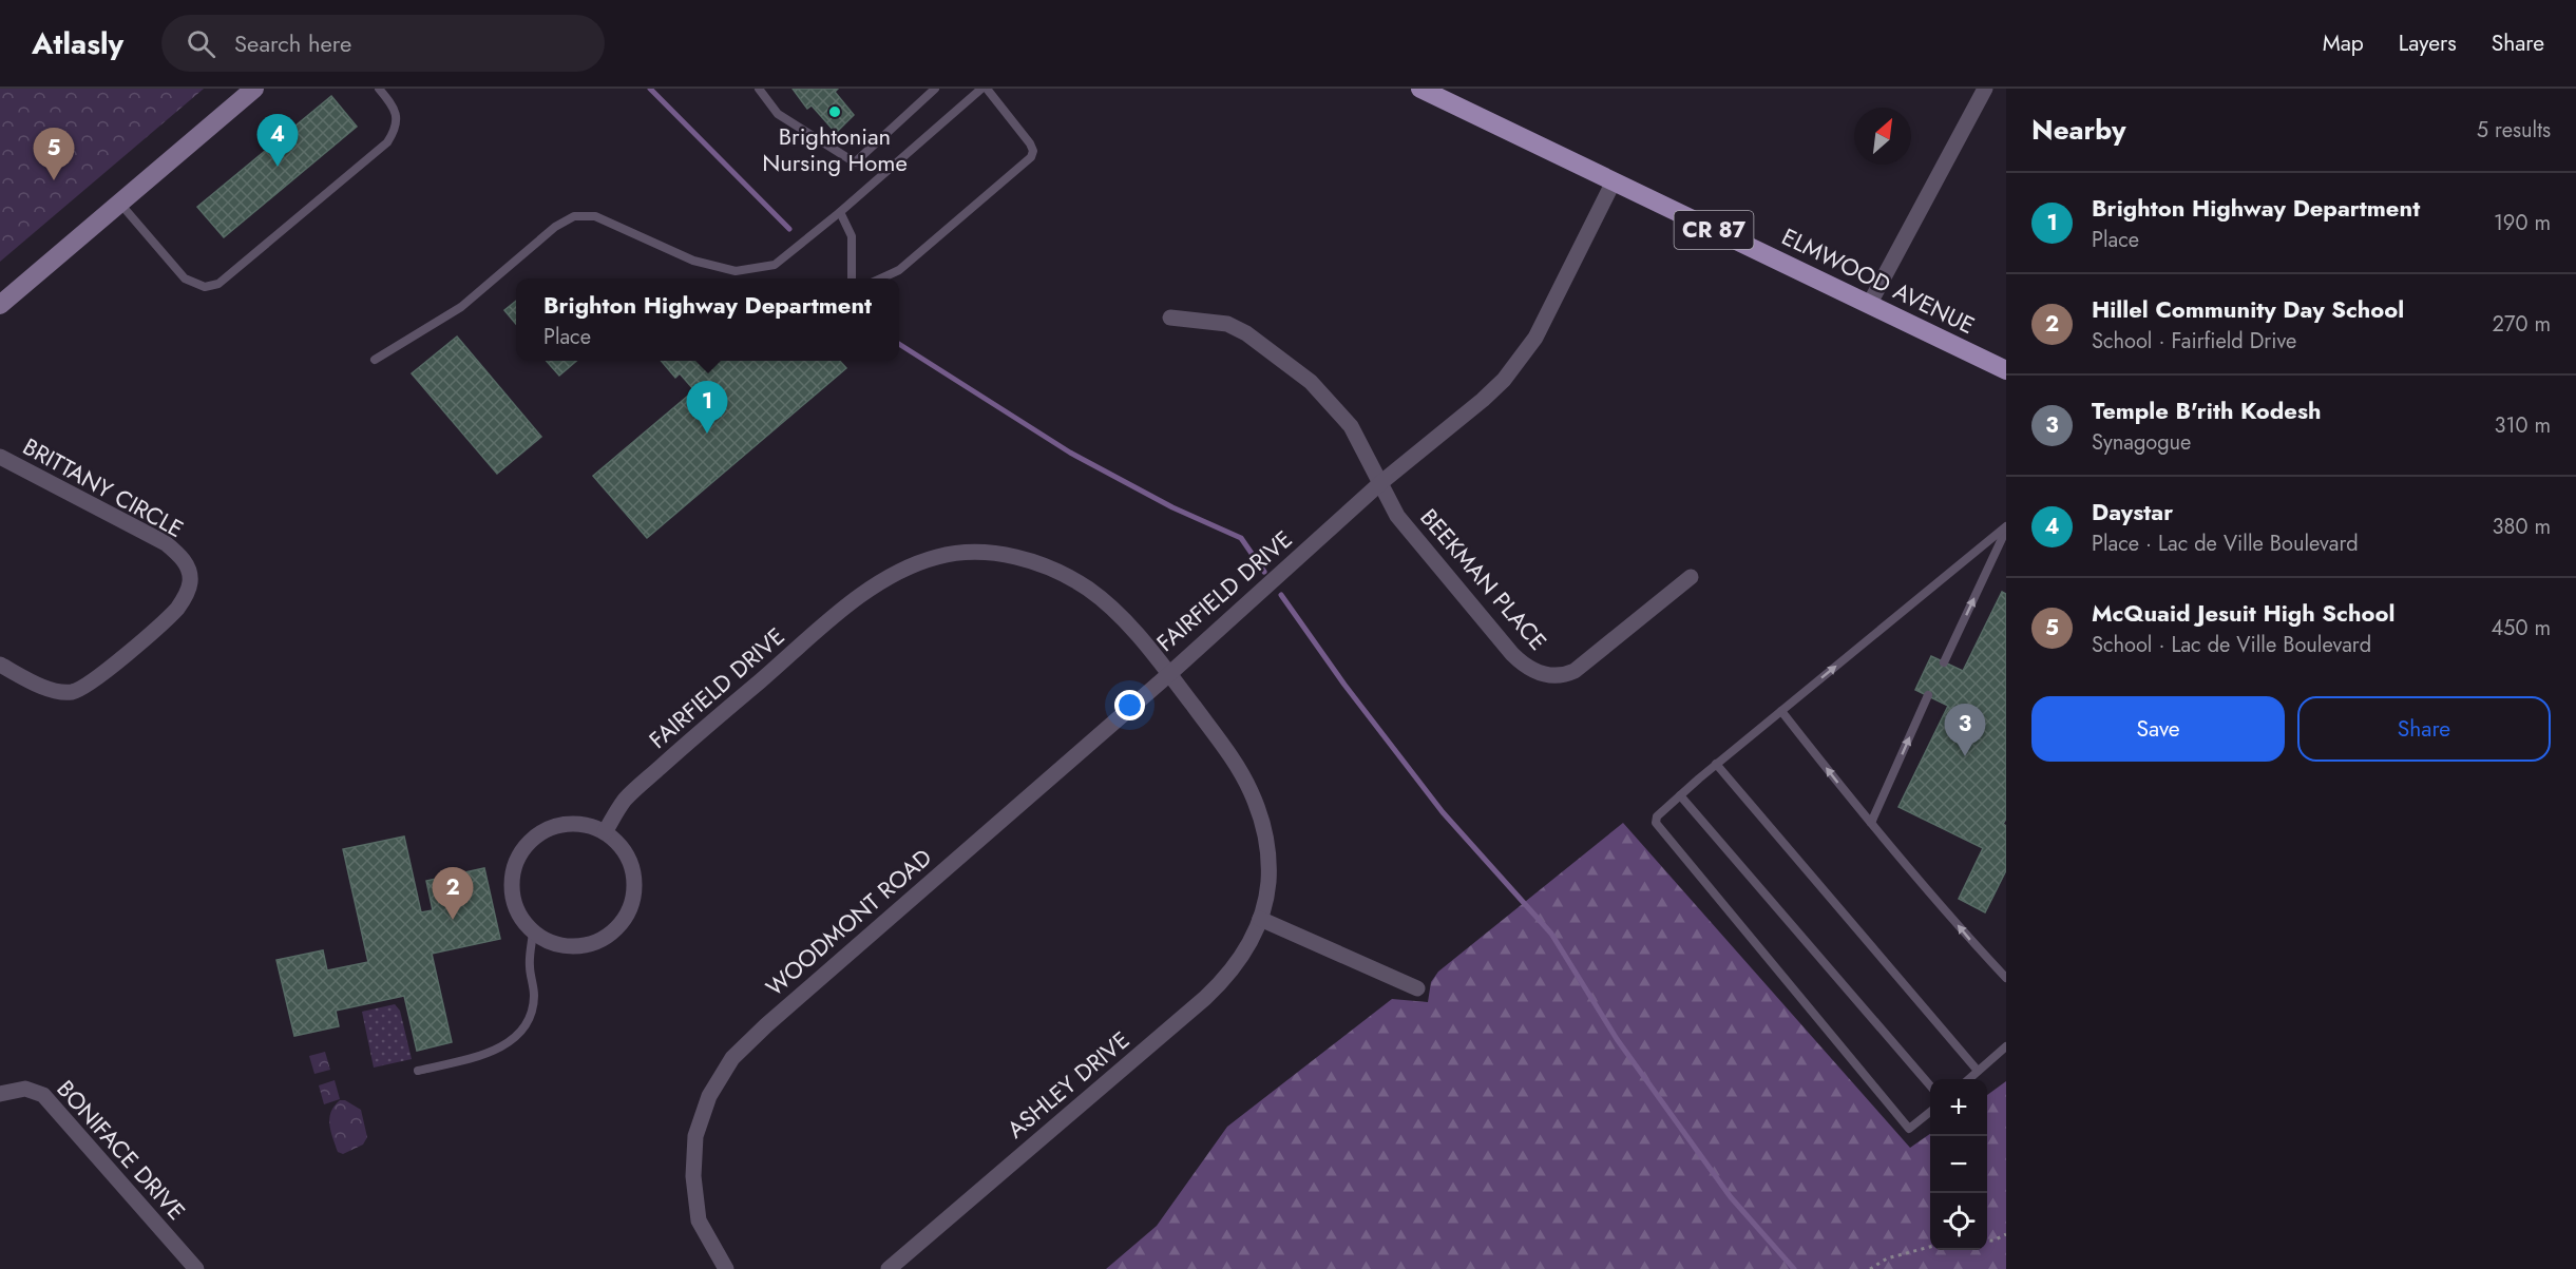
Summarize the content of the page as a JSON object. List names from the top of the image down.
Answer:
{
  "streets": {
    "main road": ["CR 87", "ELMWOOD AVENUE"],
    "street": [
      "BRITTANY CIRCLE",
      "BEEKMAN PLACE",
      "FAIRFIELD DRIVE",
      "WOODMONT ROAD",
      "ASHLEY DRIVE",
      "BONIFACE DRIVE"
    ]
  },
  "crossings": [
    ["ELMWOOD AVENUE", "FAIRFIELD DRIVE"],
    ["BEEKMAN PLACE", "FAIRFIELD DRIVE"],
    ["FAIRFIELD DRIVE", "WOODMONT ROAD"],
    ["FAIRFIELD DRIVE", "ASHLEY DRIVE"],
    ["WOODMONT ROAD", "ASHLEY DRIVE"]
  ],
  "places": ["Brightonian Nursing Home"],
  "north": "top right",
  "page": {
    "header": "Atlasly",
    "search": "Search here",
    "nav": ["Map", "Layers", "Share"],
    "heading": ["Nearby", "5 results"],
    "pins": [
      "4",
      "5",
      "1",
      "3",
      "2"
    ],
    "list": [
      {
        "mark": "1",
        "name": "Brighton Highway Department",
        "note": "Place",
        "value": "190 m"
      },
      {
        "mark": "2",
        "name": "Hillel Community Day School",
        "note": "School · Fairfield Drive",
        "value": "270 m"
      },
      {
        "mark": "3",
        "name": "Temple B'rith Kodesh",
        "note": "Synagogue",
        "value": "310 m"
      },
      {
        "mark": "4",
        "name": "Daystar",
        "note": "Place · Lac de Ville Boulevard",
        "value": "380 m"
      },
      {
        "mark": "5",
        "name": "McQuaid Jesuit High School",
        "note": "School · Lac de Ville Boulevard",
        "value": "450 m"
      }
    ],
    "popup": ["Brighton Highway Department", "Place"],
    "buttons": ["Save", "Share"],
    "map_buttons": ["+", "−"]
  }
}
